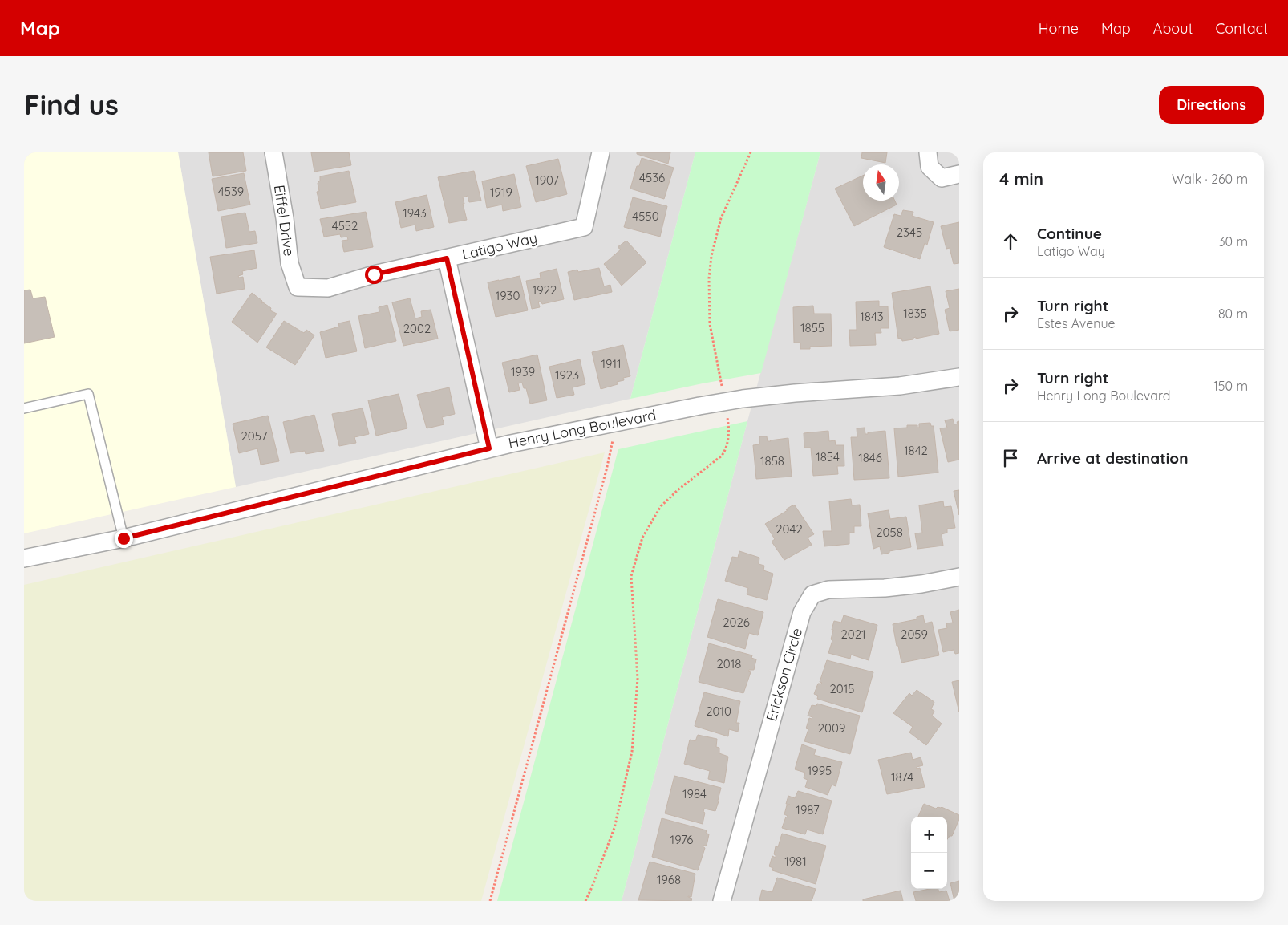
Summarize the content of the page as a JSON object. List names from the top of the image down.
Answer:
{
  "streets": {
    "street": [
      "Eiffel Drive",
      "Latigo Way",
      "Henry Long Boulevard",
      "Erickson Circle"
    ]
  },
  "crossings": [
    ["Eiffel Drive", "Latigo Way"]
  ],
  "house_numbers": [
    "4536",
    "1907",
    "4539",
    "1919",
    "1943",
    "4550",
    "4552",
    "2345",
    "1922",
    "1930",
    "1835",
    "1843",
    "1855",
    "2002",
    "1911",
    "1939",
    "1923",
    "2057",
    "1842",
    "1854",
    "1846",
    "1858",
    "2042",
    "2058",
    "2026",
    "2021",
    "2059",
    "2018",
    "2015",
    "2010",
    "2009",
    "1995",
    "1874",
    "1984",
    "1987",
    "1976",
    "1981",
    "1968"
  ],
  "north": "top",
  "page": {
    "header": "Map",
    "nav": [
      "Home",
      "Map",
      "About",
      "Contact"
    ],
    "buttons": "Directions",
    "title": "Find us",
    "heading": ["4 min", "Walk · 260 m"],
    "list": [
      ["Continue", "Latigo Way", "30 m"],
      ["Turn right", "Estes Avenue", "80 m"],
      ["Turn right", "Henry Long Boulevard", "150 m"],
      "Arrive at destination"
    ],
    "map_buttons": ["+", "−"]
  }
}
